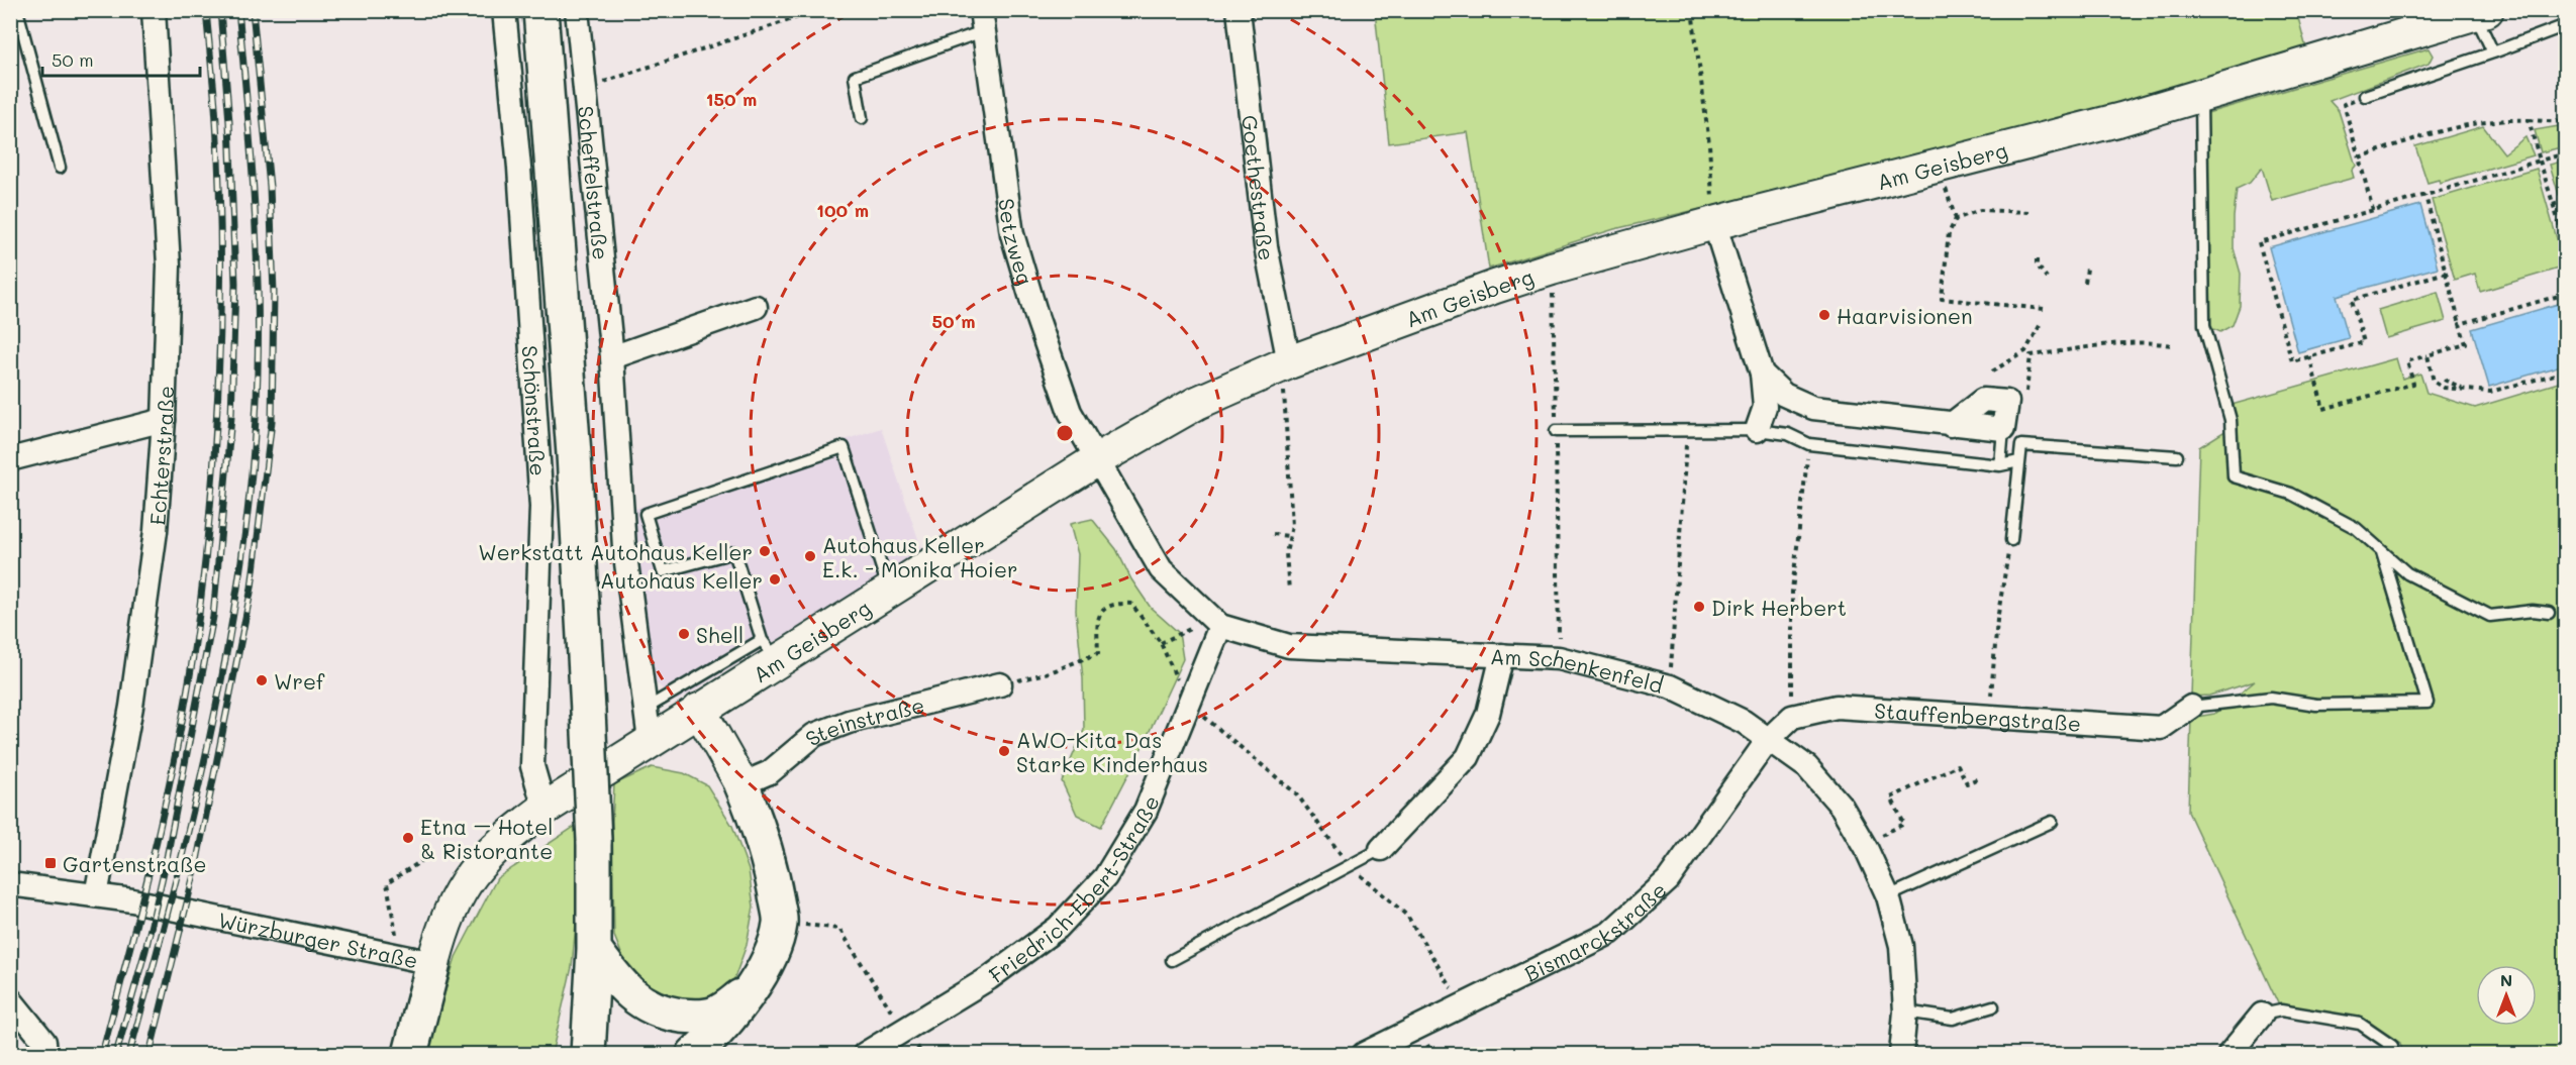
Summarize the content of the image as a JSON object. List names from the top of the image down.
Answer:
{
  "streets": {
    "street": [
      "Am Geisberg",
      "Scheffelstraße",
      "Goethestraße",
      "Setzweg",
      "Schönstraße",
      "Echterstraße",
      "Am Schenkenfeld",
      "Stauffenbergstraße",
      "Steinstraße",
      "Friedrich-Ebert-Straße",
      "Bismarckstraße",
      "Würzburger Straße"
    ]
  },
  "crossings": [
    ["Am Geisberg", "Scheffelstraße"],
    ["Am Geisberg", "Goethestraße"],
    ["Am Geisberg", "Setzweg"],
    ["Am Geisberg", "Schönstraße"],
    ["Am Geisberg", "Am Schenkenfeld"],
    ["Am Geisberg", "Würzburger Straße"],
    ["Setzweg", "Am Schenkenfeld"],
    ["Schönstraße", "Würzburger Straße"],
    ["Echterstraße", "Würzburger Straße"],
    ["Am Schenkenfeld", "Friedrich-Ebert-Straße"],
    ["Am Schenkenfeld", "Bismarckstraße"]
  ],
  "places": {
    "other": [
      "Haarvisionen",
      "Werkstatt Autohaus Keller",
      "Autohaus Keller E.k. - Monika Hoier",
      "Autohaus Keller",
      "Dirk Herbert",
      "Shell",
      "Wref",
      "AWO-Kita Das Starke Kinderhaus",
      "Etna – Hotel & Ristorante"
    ],
    "transit": ["Gartenstraße"]
  },
  "scale_bar": "50 m",
  "north": "top",
  "rings": ["150 m", "100 m", "50 m"]
}
